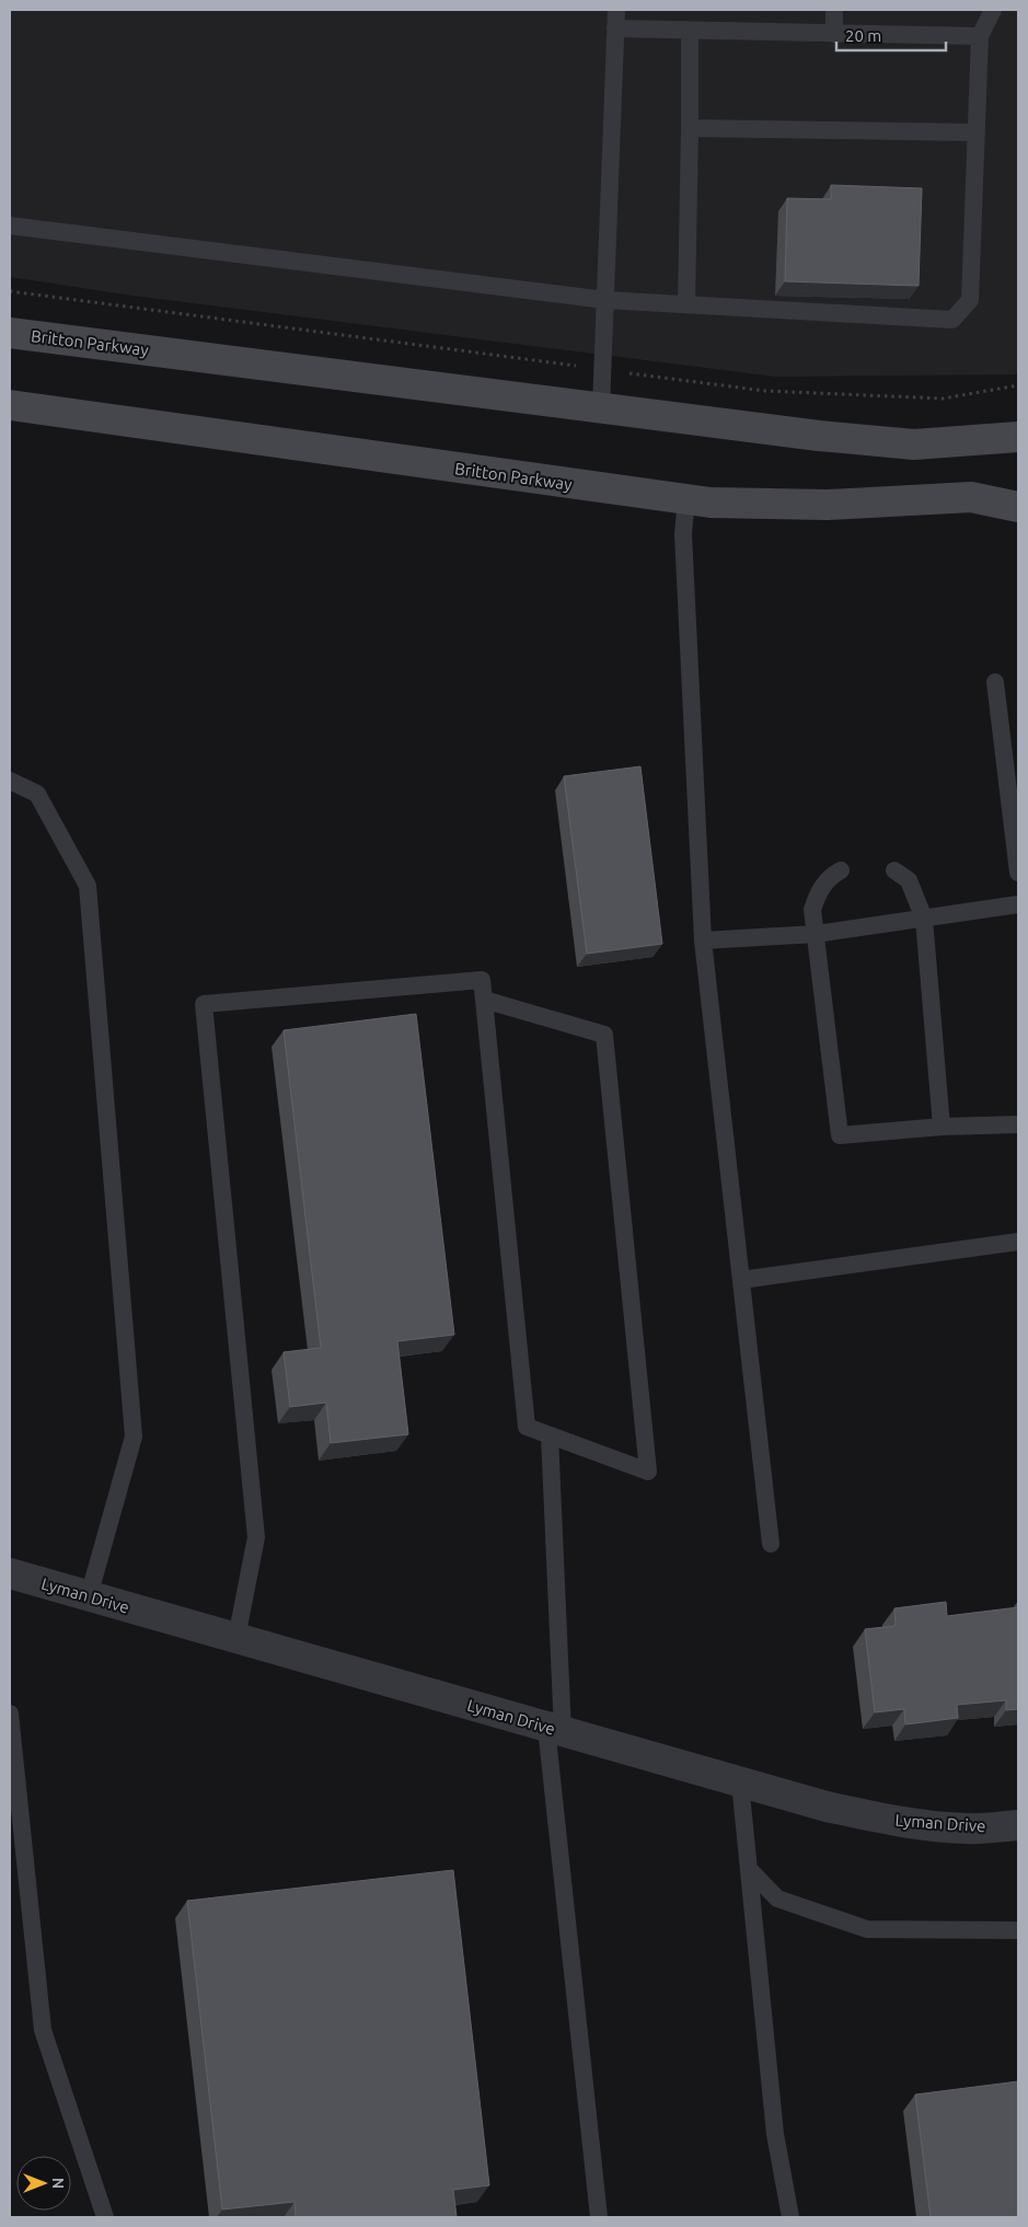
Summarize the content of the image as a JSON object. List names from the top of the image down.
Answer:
{
  "streets": {
    "main road": ["Britton Parkway"],
    "street": ["Lyman Drive"]
  },
  "scale_bar": "20 m",
  "north": "right"
}
